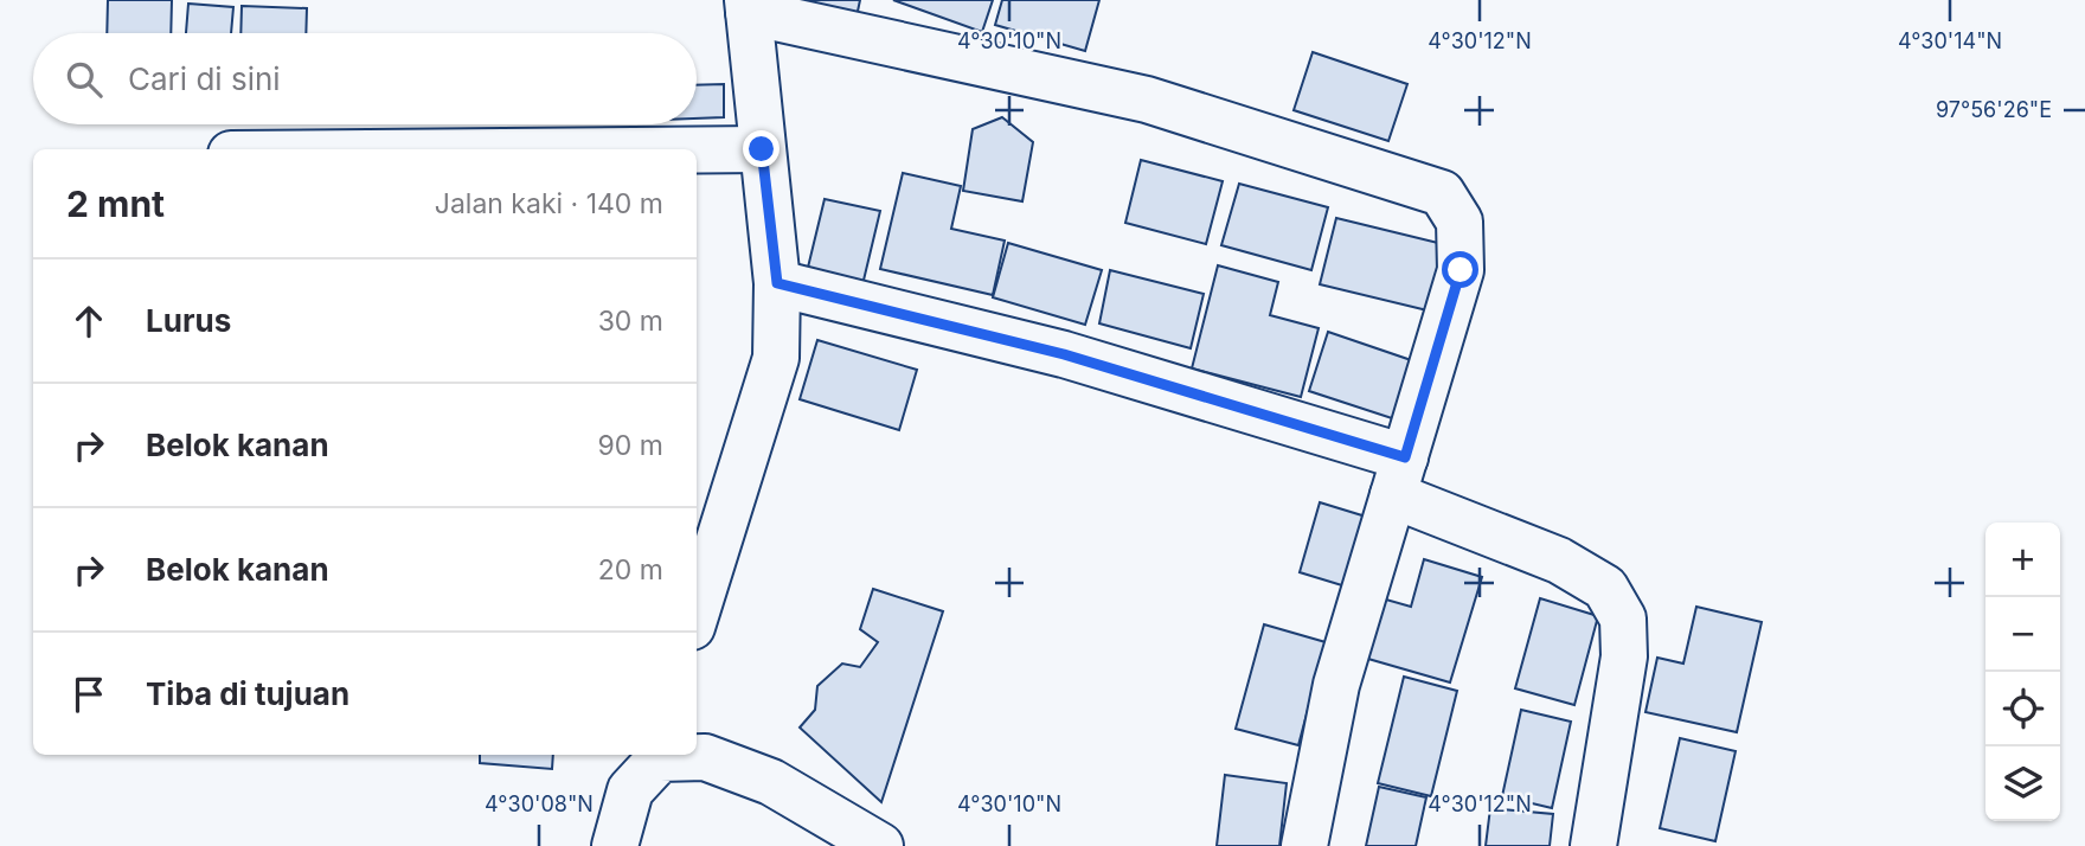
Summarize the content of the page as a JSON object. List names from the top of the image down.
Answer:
{
  "page": {
    "search": "Cari di sini",
    "heading": ["2 mnt", "Jalan kaki · 140 m"],
    "list": [
      ["Lurus", "30 m"],
      ["Belok kanan", "90 m"],
      ["Belok kanan", "20 m"],
      "Tiba di tujuan"
    ],
    "map_buttons": ["+", "−"]
  },
  "coordinates": [
    "4°30'10\"N",
    "4°30'12\"N",
    "4°30'14\"N",
    "97°56'26\"E",
    "4°30'08\"N"
  ]
}
